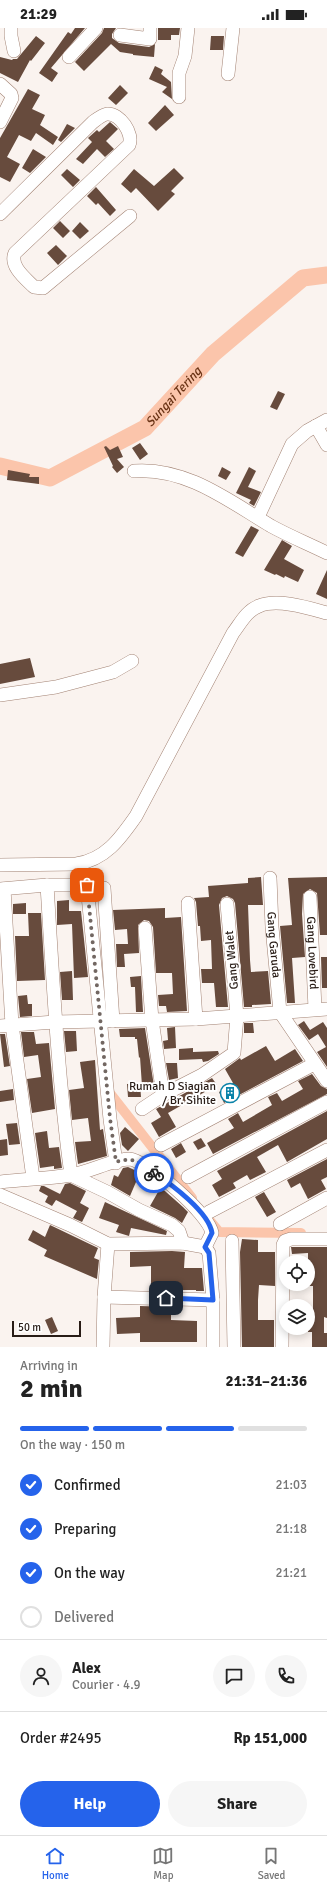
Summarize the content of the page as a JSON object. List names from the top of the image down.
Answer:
{
  "streets": {
    "street": ["Gang Garuda", "Gang Lovebird", "Gang Walet"]
  },
  "water": ["Sungai Tering"],
  "places": {
    "building": ["Rumah D Siagian / Br. Sihite"]
  },
  "scale_bar": "50 m",
  "page": {
    "status": "21:29",
    "scale": "50 m",
    "heading": ["2 min", "Arriving in", "21:31–21:36"],
    "panel": [
      "Alex",
      "Courier · 4.9",
      "Order #2495",
      "Rp 151,000"
    ],
    "bar": "On the way · 150 m",
    "list": [
      ["Confirmed", "21:03"],
      ["Preparing", "21:18"],
      ["On the way", "21:21"],
      "Delivered"
    ],
    "buttons": ["Help", "Share"],
    "tabs": ["Home", "Map", "Saved"]
  }
}
